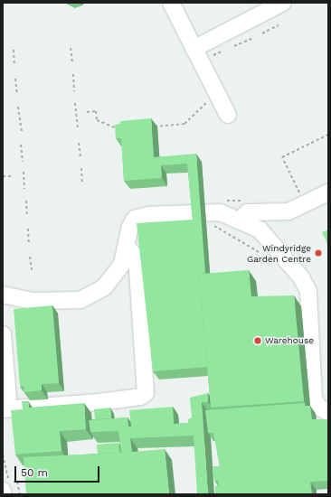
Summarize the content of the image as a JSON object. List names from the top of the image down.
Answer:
{
  "places": ["Windyridge Garden Centre", "Warehouse"],
  "scale_bar": "50 m"
}
